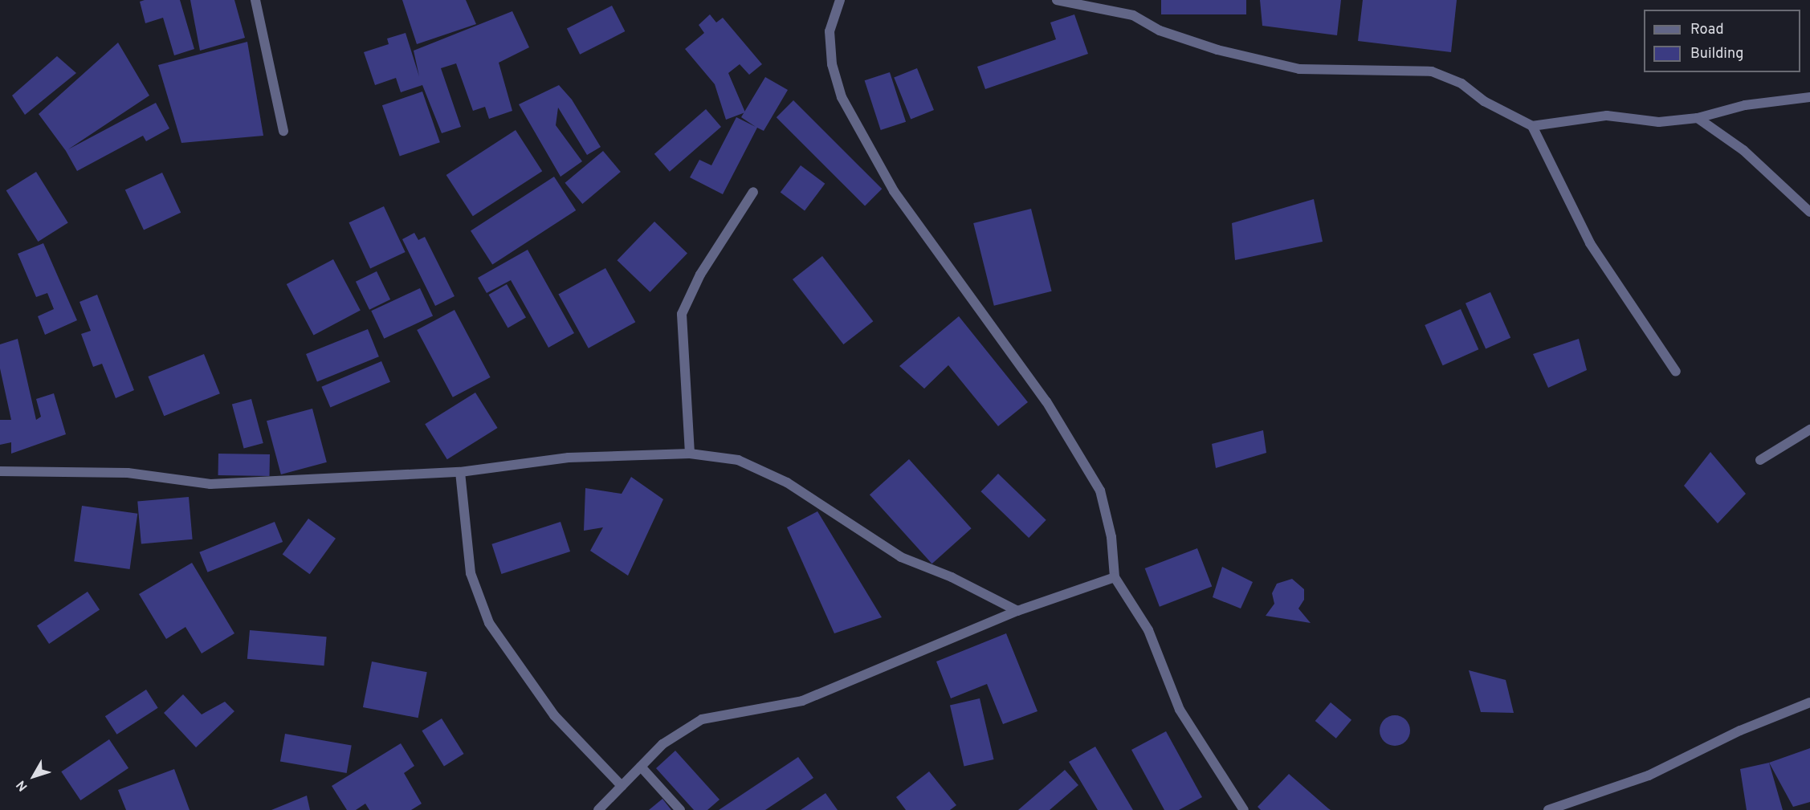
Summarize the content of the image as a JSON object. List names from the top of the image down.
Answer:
{
  "legend": ["Road", "Building"],
  "north": "bottom left"
}
